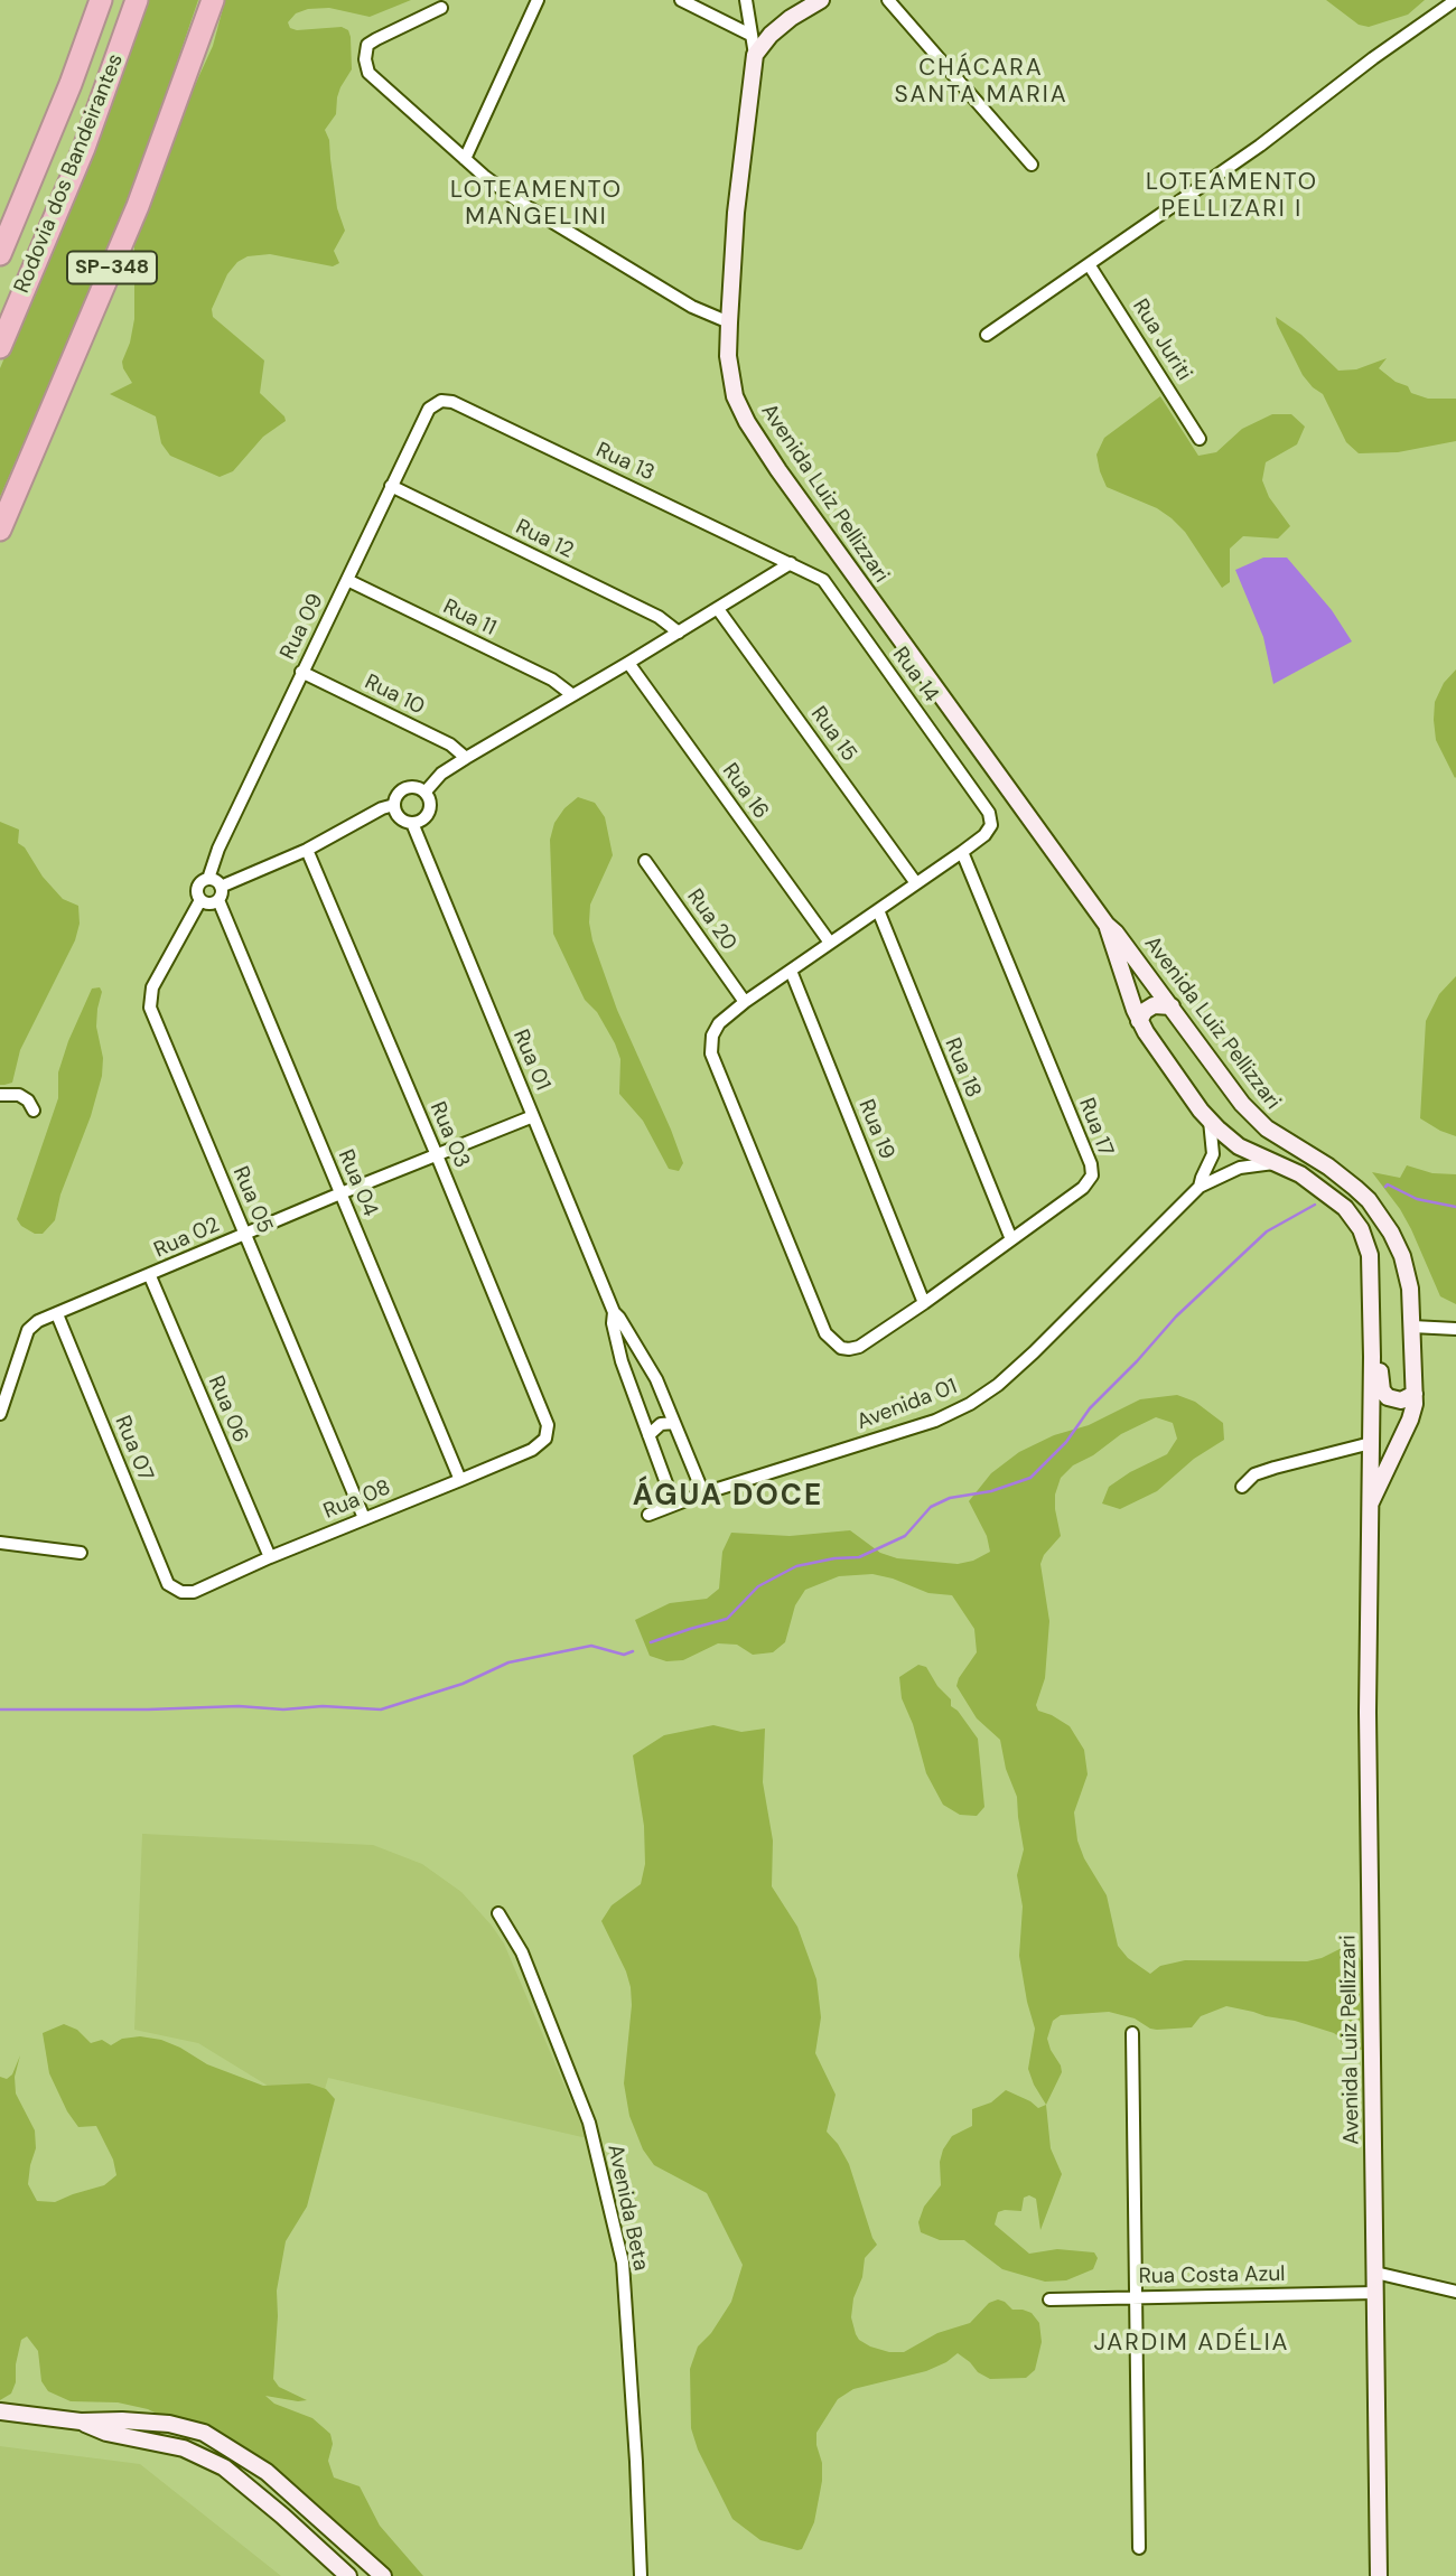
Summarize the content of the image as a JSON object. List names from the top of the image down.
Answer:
{
  "streets": {
    "highway": ["Rodovia dos Bandeirantes", "SP-348"],
    "main road": ["Avenida Luiz Pellizzari"],
    "street": [
      "Rua Juriti",
      "Rua 13",
      "Rua 12",
      "Rua 11",
      "Rua 09",
      "Rua 14",
      "Rua 10",
      "Rua 15",
      "Rua 16",
      "Rua 20",
      "Rua 01",
      "Rua 18",
      "Rua 17",
      "Rua 19",
      "Rua 03",
      "Rua 04",
      "Rua 05",
      "Rua 02",
      "Avenida 01",
      "Rua 06",
      "Rua 07",
      "Rua 08",
      "Avenida Beta",
      "Rua Costa Azul"
    ]
  },
  "crossings": [
    ["Rua 13", "Rua 09"],
    ["Rua 13", "Rua 14"],
    ["Avenida Luiz Pellizzari", "Avenida 01"],
    ["Avenida Luiz Pellizzari", "Rua Costa Azul"],
    ["Rua 12", "Rua 09"],
    ["Rua 11", "Rua 09"],
    ["Rua 09", "Rua 10"],
    ["Rua 09", "Rua 04"],
    ["Rua 09", "Rua 05"],
    ["Rua 14", "Rua 17"],
    ["Rua 20", "Rua 17"],
    ["Rua 01", "Rua 02"],
    ["Rua 18", "Rua 17"],
    ["Rua 17", "Rua 19"],
    ["Rua 03", "Rua 02"],
    ["Rua 03", "Rua 08"],
    ["Rua 04", "Rua 05"],
    ["Rua 04", "Rua 02"],
    ["Rua 04", "Rua 08"],
    ["Rua 05", "Rua 02"],
    ["Rua 05", "Rua 08"],
    ["Rua 02", "Rua 06"],
    ["Rua 02", "Rua 07"],
    ["Rua 06", "Rua 08"],
    ["Rua 07", "Rua 08"]
  ],
  "districts": [
    "CHÁCARA SANTA MARIA",
    "LOTEAMENTO PELLIZARI I",
    "LOTEAMENTO MANGELINI",
    "ÁGUA DOCE",
    "JARDIM ADÉLIA"
  ]
}
